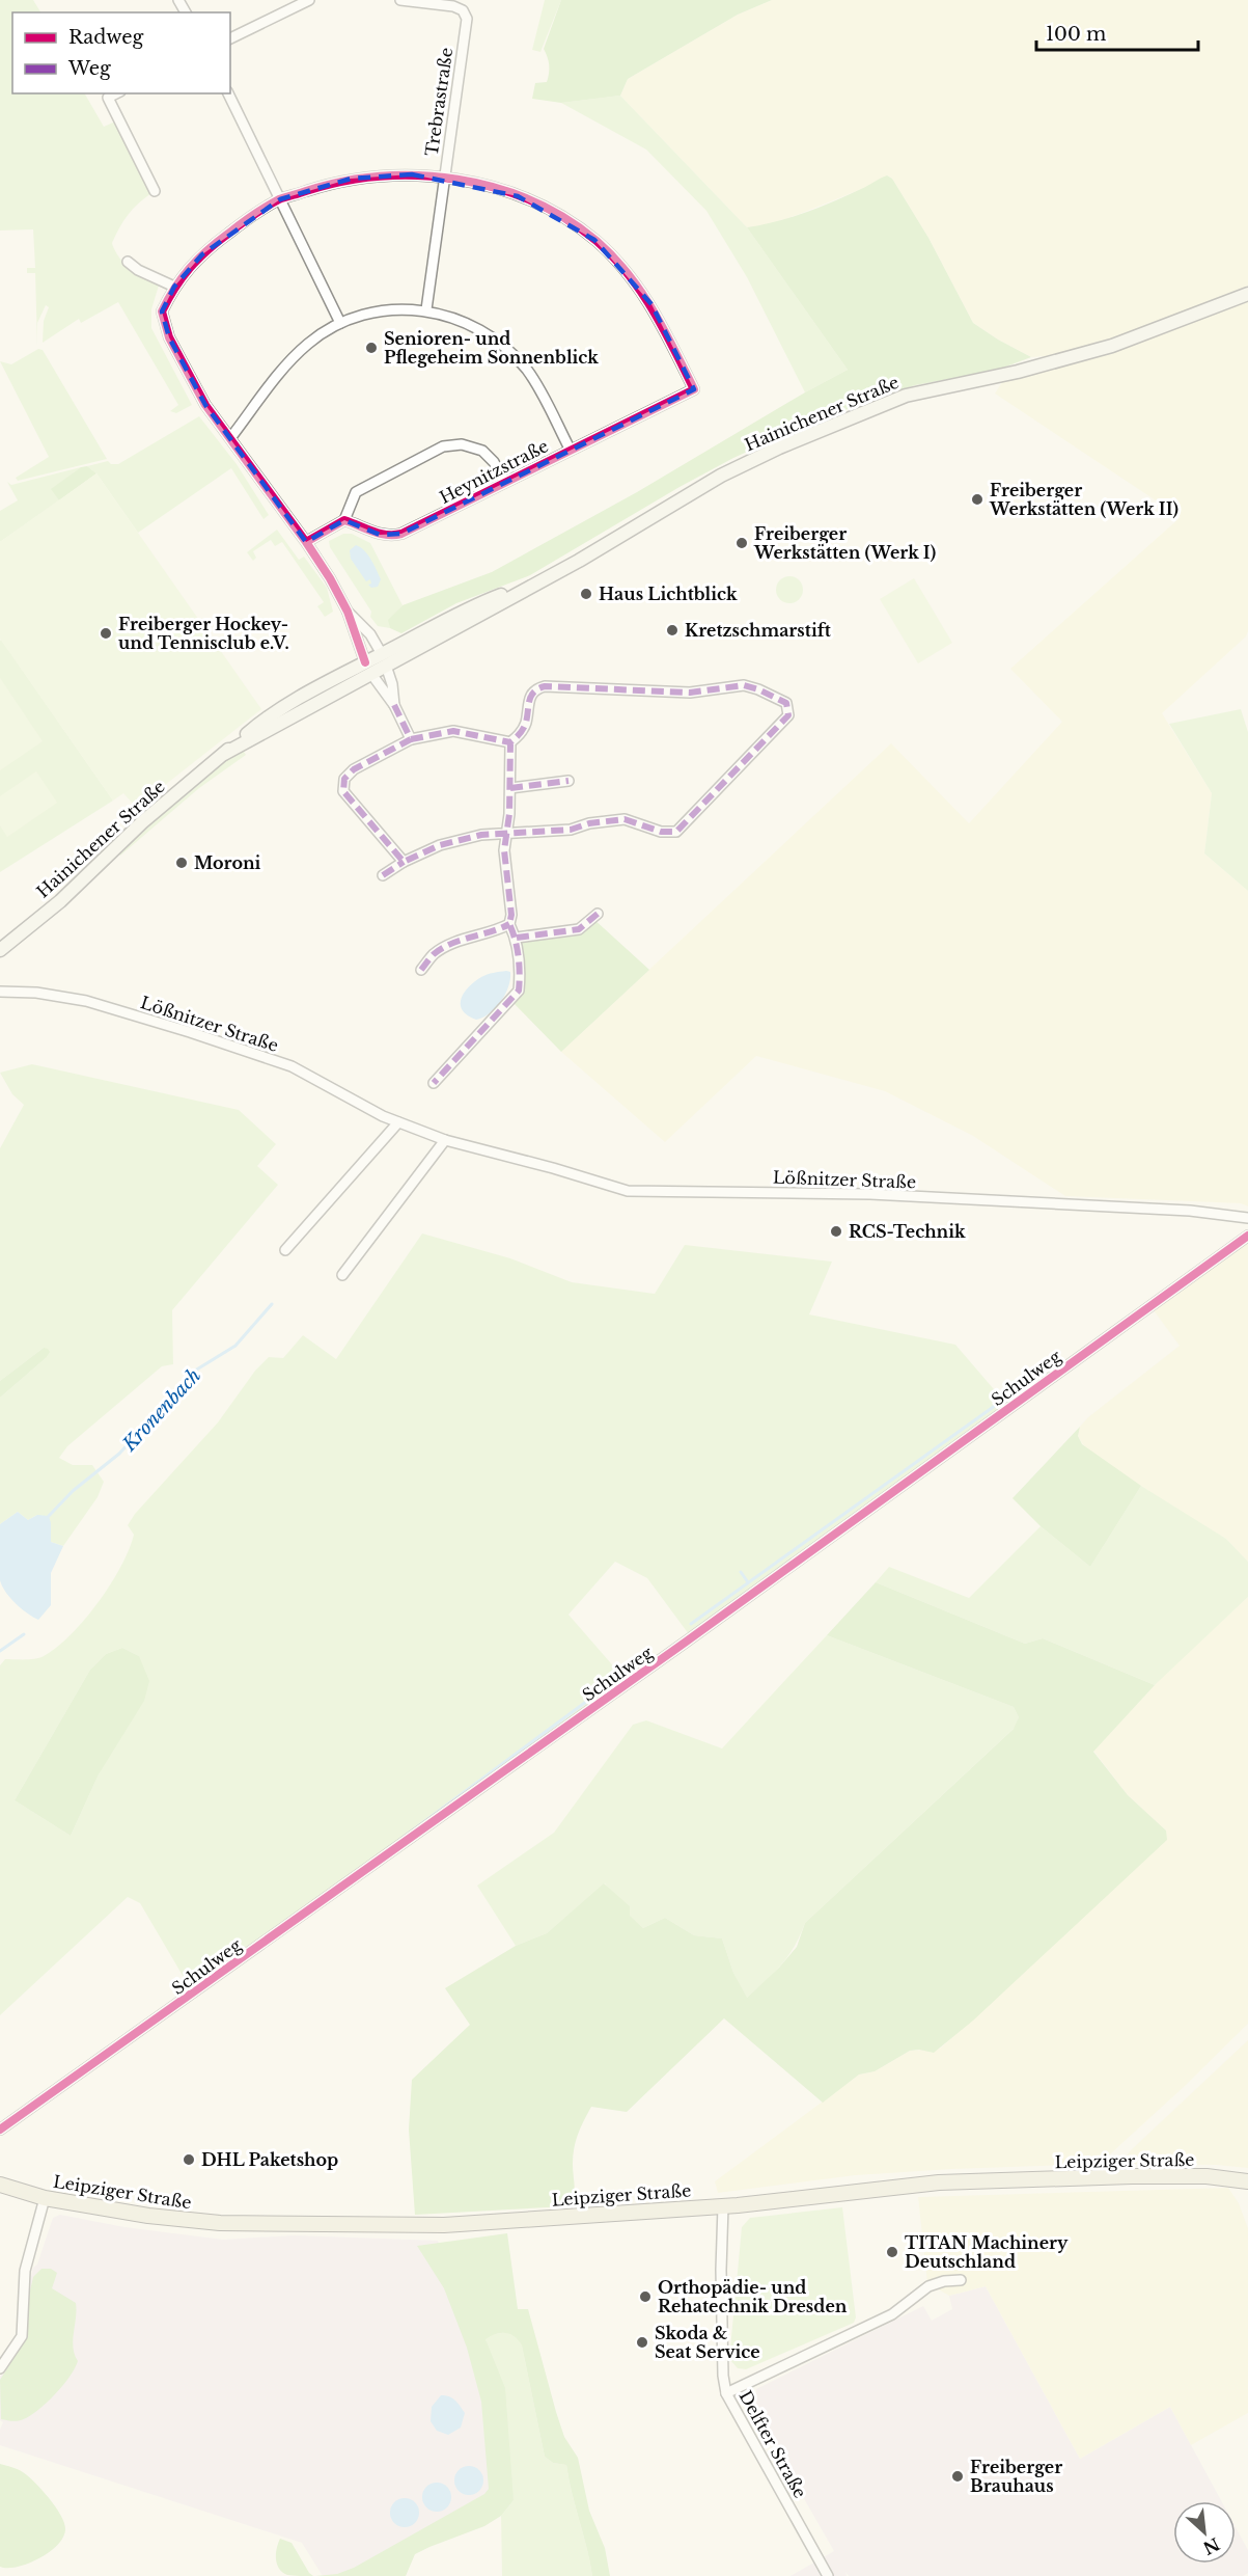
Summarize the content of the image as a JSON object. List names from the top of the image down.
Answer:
{
  "streets": {
    "main road": ["Hainichener Straße", "Leipziger Straße"],
    "street": [
      "Trebrastraße",
      "Heynitzstraße",
      "Lößnitzer Straße",
      "Schulweg",
      "Delfter Straße"
    ]
  },
  "crossings": [
    ["Trebrastraße", "Heynitzstraße"],
    ["Leipziger Straße", "Delfter Straße"]
  ],
  "water": ["Kronenbach"],
  "places": [
    "Senioren- und Pflegeheim Sonnenblick",
    "Freiberger Werkstätten (Werk II)",
    "Freiberger Werkstätten (Werk I)",
    "Haus Lichtblick",
    "Kretzschmarstift",
    "Freiberger Hockey- und Tennisclub e.V.",
    "Moroni",
    "RCS-Technik",
    "DHL Paketshop",
    "TITAN Machinery Deutschland",
    "Orthopädie- und Rehatechnik Dresden",
    "Skoda & Seat Service",
    "Freiberger Brauhaus"
  ],
  "legend": ["Radweg", "Weg"],
  "scale_bar": "100 m",
  "north": "bottom right"
}
